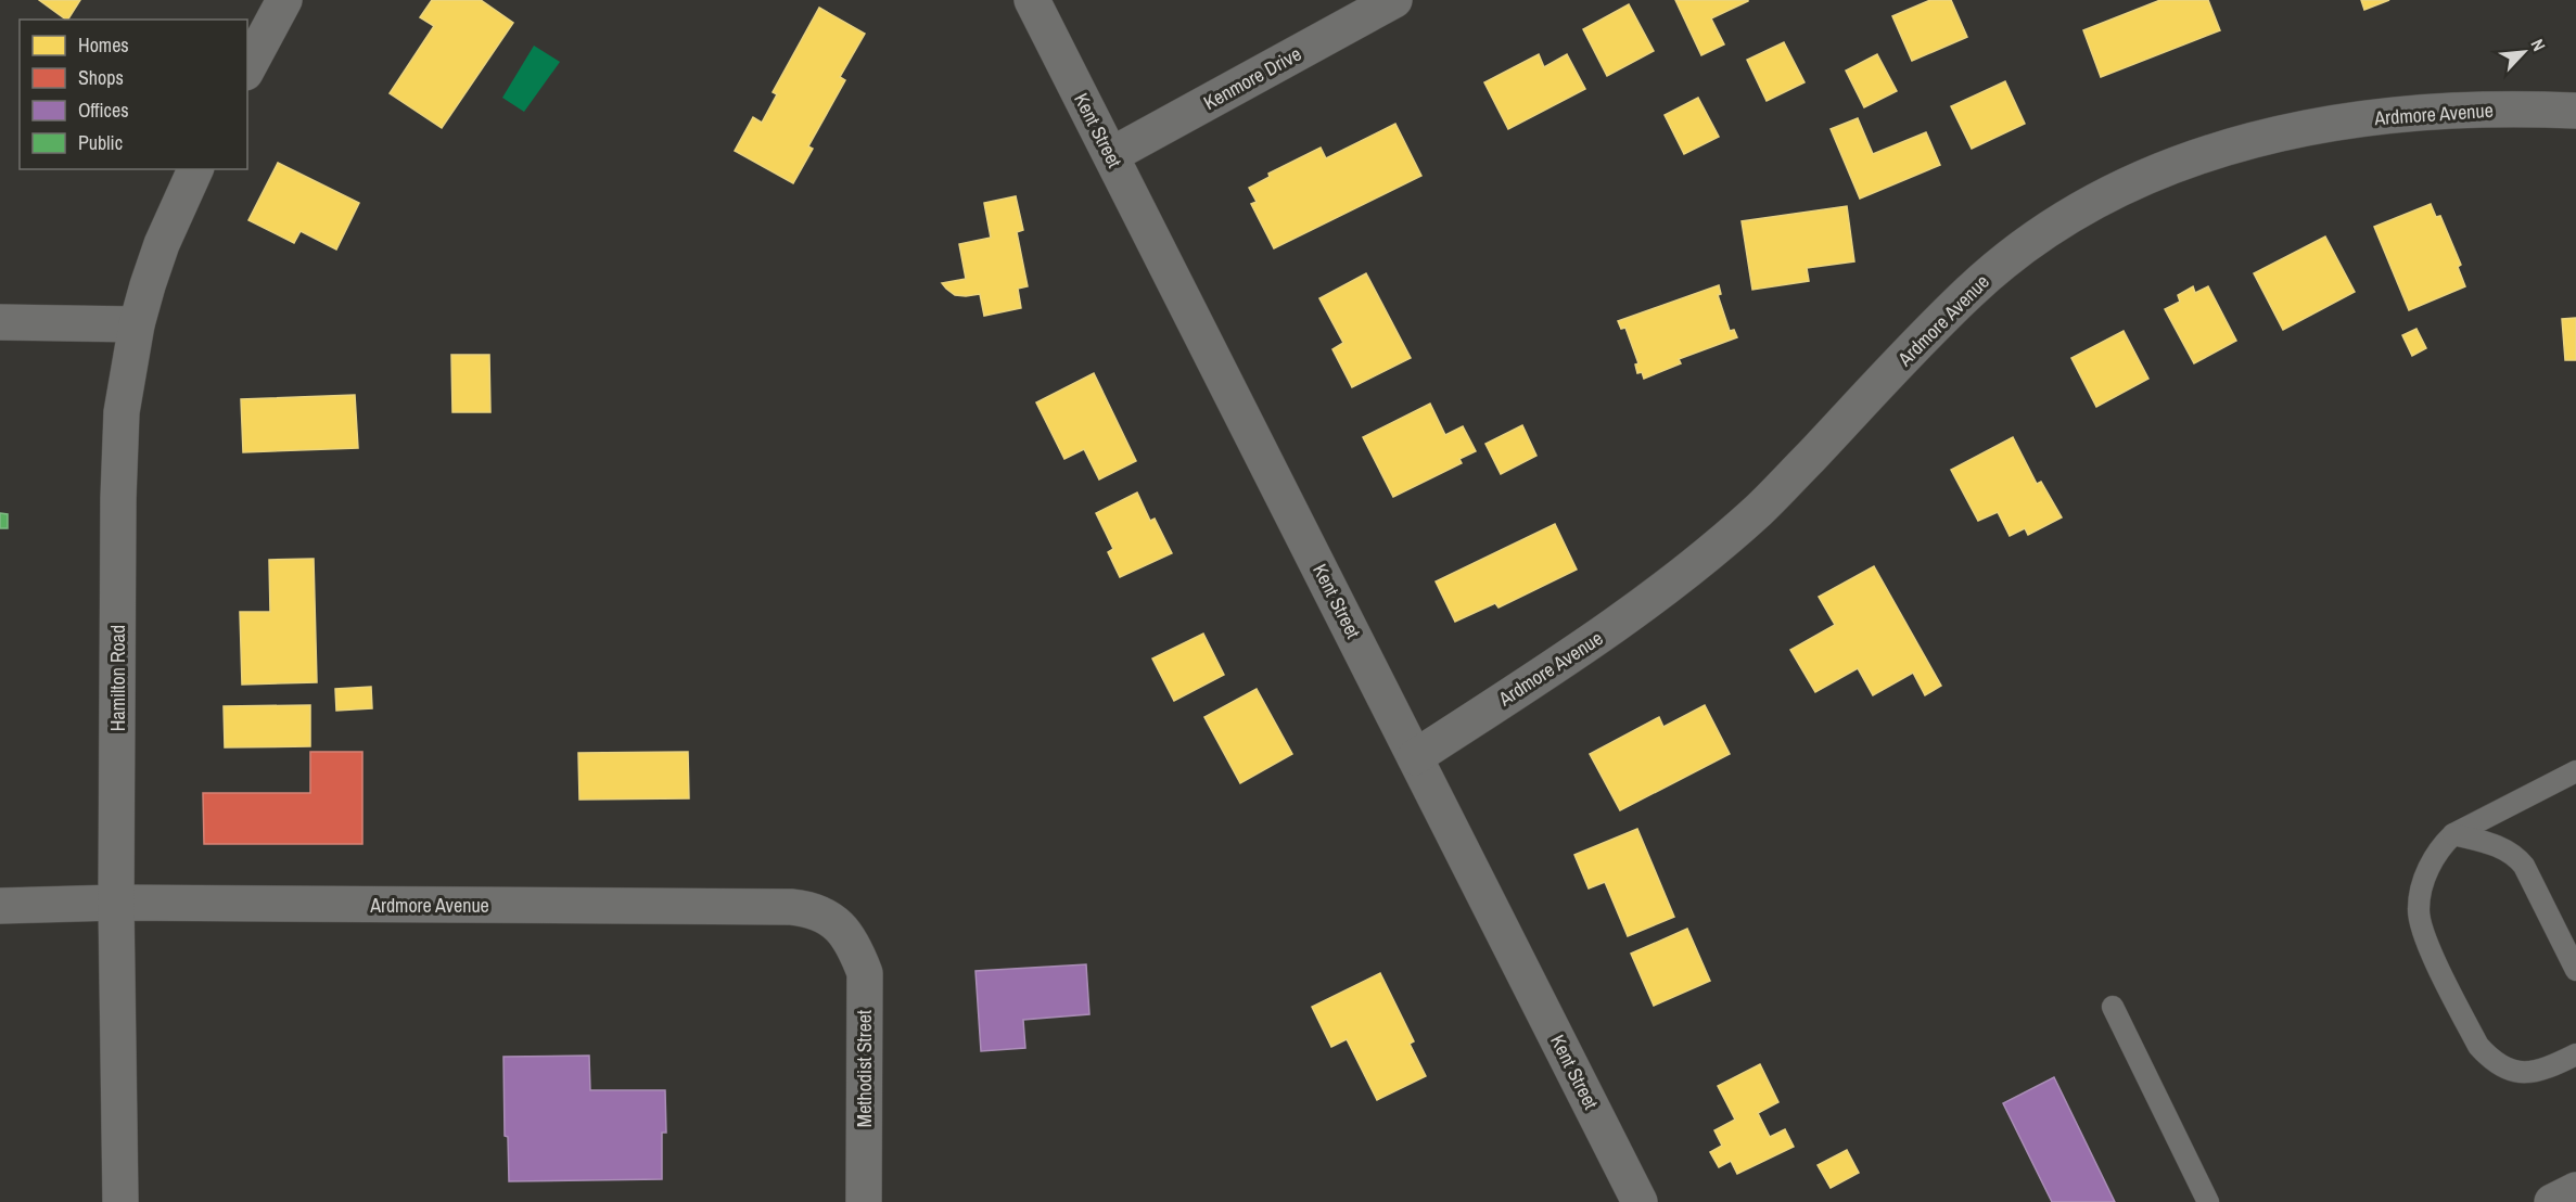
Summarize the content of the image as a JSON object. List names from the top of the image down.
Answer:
{
  "streets": {
    "street": [
      "Kenmore Drive",
      "Ardmore Avenue",
      "Kent Street",
      "Hamilton Road",
      "Methodist Street"
    ]
  },
  "crossings": [
    ["Kenmore Drive", "Kent Street"],
    ["Ardmore Avenue", "Kent Street"],
    ["Ardmore Avenue", "Hamilton Road"],
    ["Ardmore Avenue", "Methodist Street"]
  ],
  "legend": [
    "Homes",
    "Shops",
    "Offices",
    "Public"
  ],
  "north": "top right"
}
